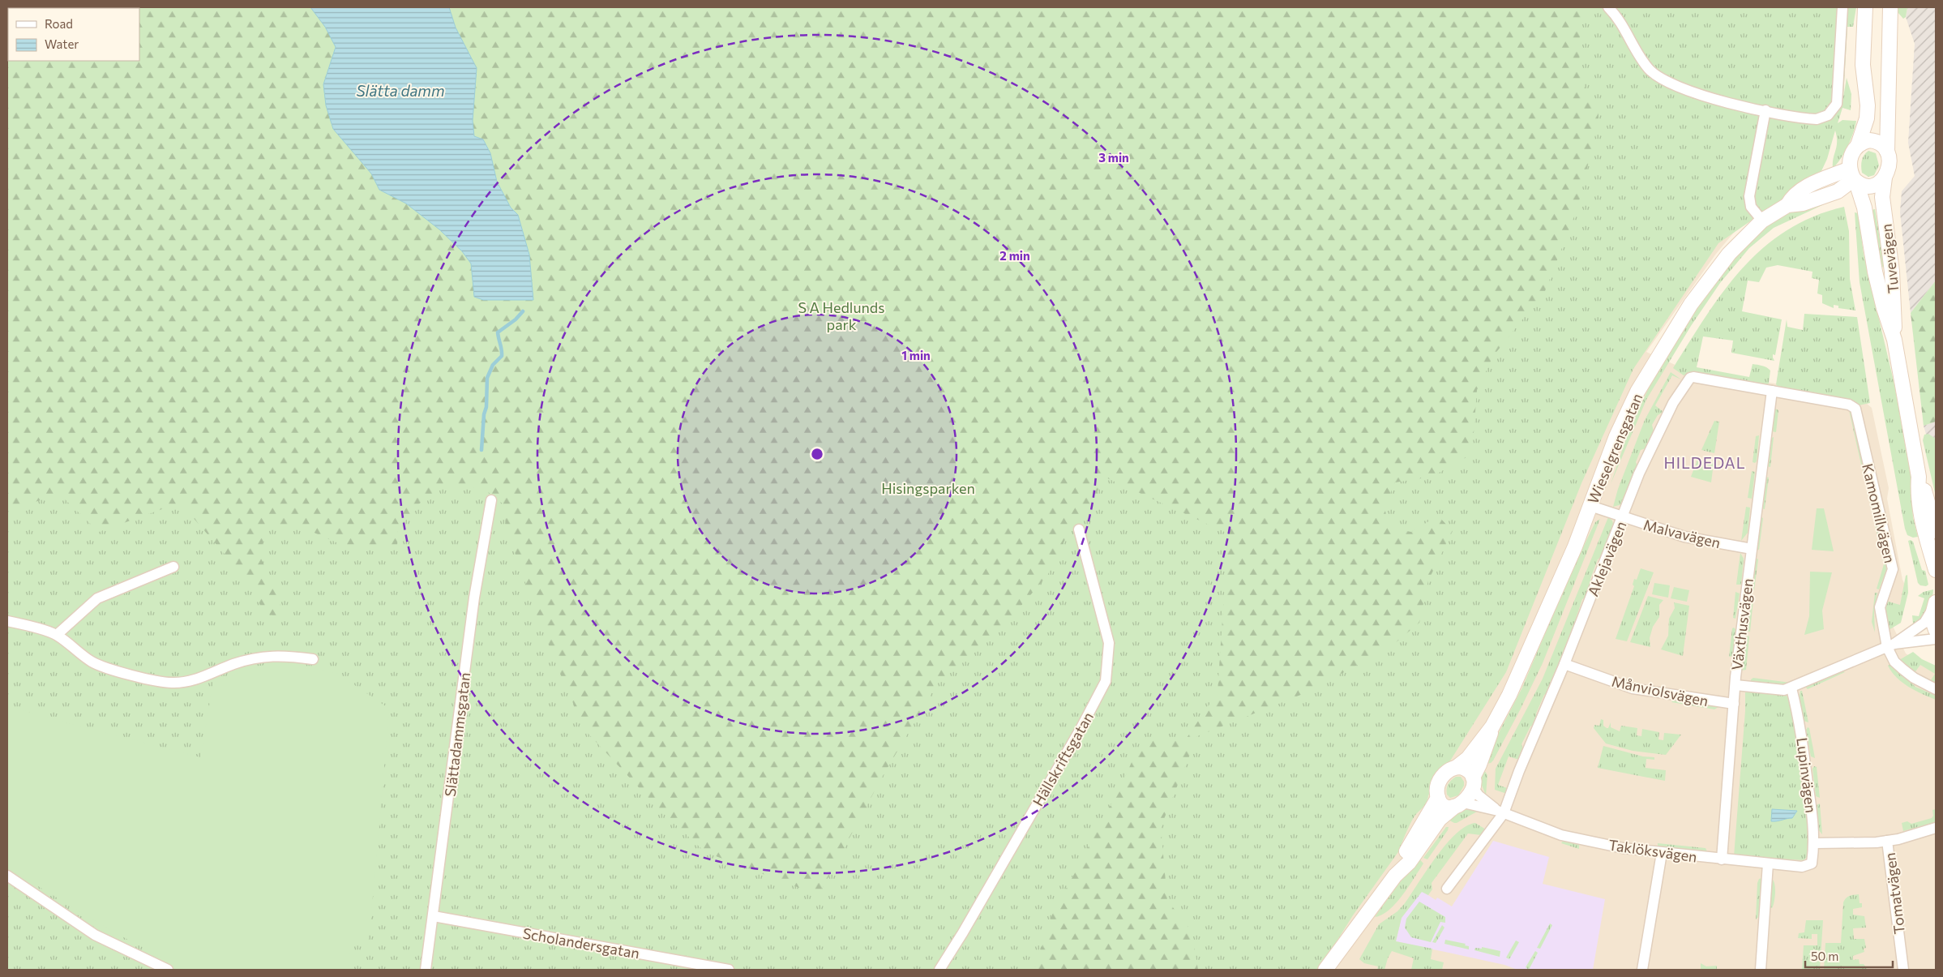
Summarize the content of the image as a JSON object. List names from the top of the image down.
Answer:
{
  "streets": {
    "street": [
      "Tuvevägen",
      "Wieselgrensgatan",
      "Kamomillvägen",
      "Malvavägen",
      "Aklejavägen",
      "Växthusvägen",
      "Månviolsvägen",
      "Slättadammsgatan",
      "Hällskriftsgatan",
      "Lupinvägen",
      "Taklöksvägen",
      "Tomatvägen",
      "Scholandersgatan"
    ]
  },
  "crossings": [
    ["Tuvevägen", "Wieselgrensgatan"],
    ["Wieselgrensgatan", "Malvavägen"],
    ["Wieselgrensgatan", "Taklöksvägen"],
    ["Kamomillvägen", "Aklejavägen"],
    ["Malvavägen", "Aklejavägen"],
    ["Malvavägen", "Växthusvägen"],
    ["Aklejavägen", "Växthusvägen"],
    ["Aklejavägen", "Månviolsvägen"],
    ["Aklejavägen", "Taklöksvägen"],
    ["Växthusvägen", "Månviolsvägen"],
    ["Växthusvägen", "Taklöksvägen"],
    ["Slättadammsgatan", "Scholandersgatan"],
    ["Lupinvägen", "Taklöksvägen"]
  ],
  "districts": ["HILDEDAL"],
  "water": ["Slätta damm"],
  "parks": ["S A Hedlunds park", "Hisingsparken"],
  "legend": ["Road", "Water"],
  "scale_bar": "50 m",
  "rings": ["3 min", "2 min", "1 min"]
}
